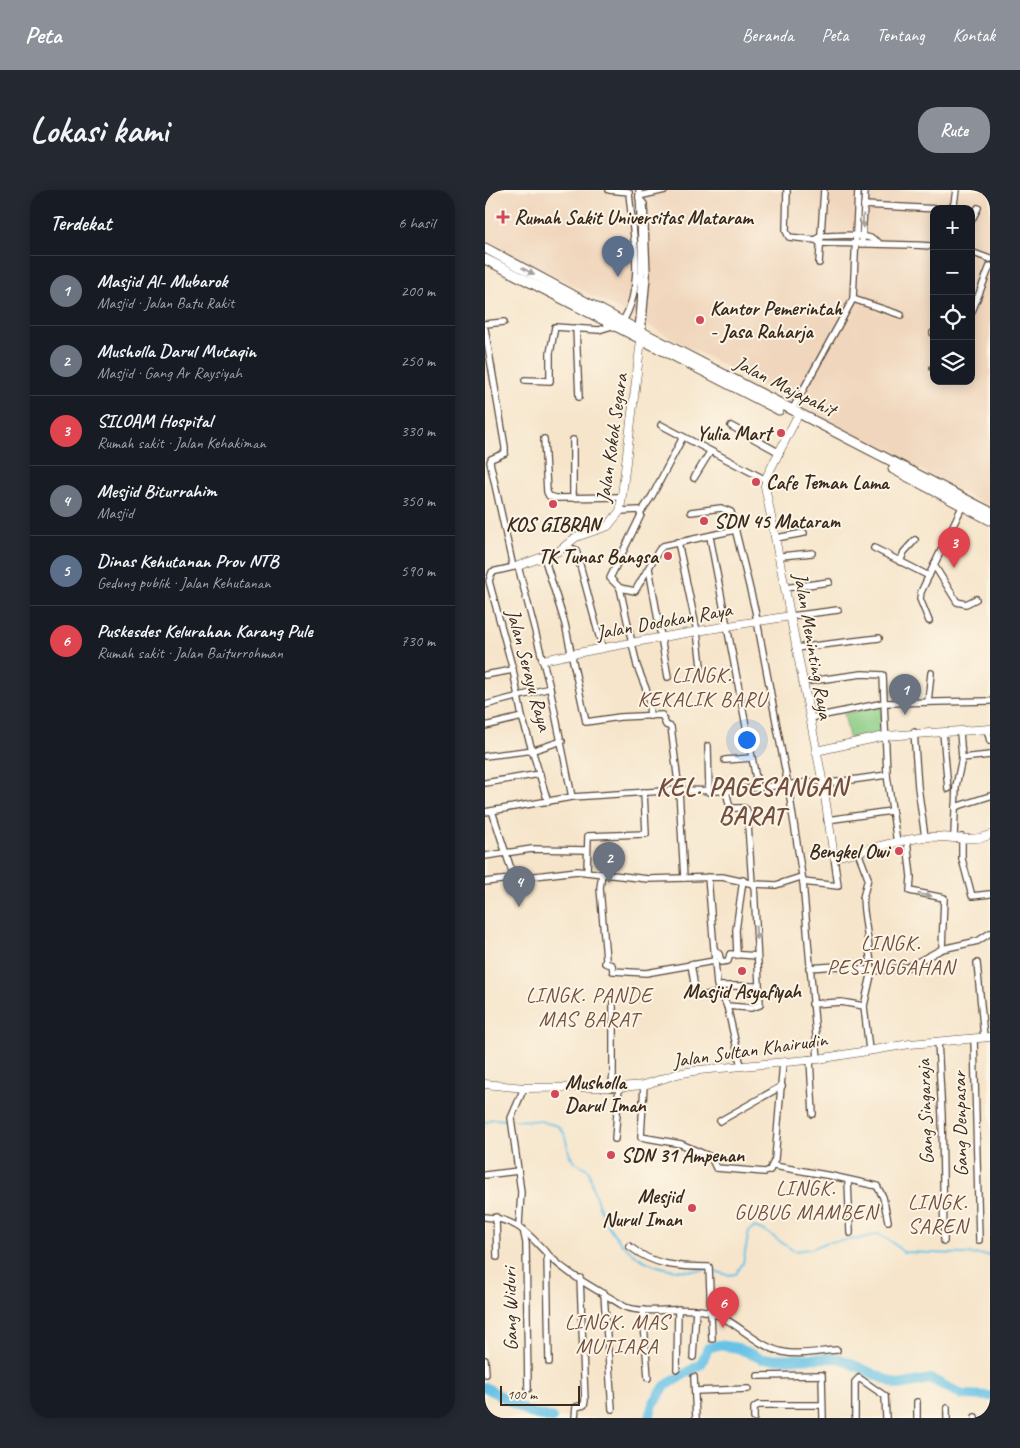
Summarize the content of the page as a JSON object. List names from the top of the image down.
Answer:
{
  "streets": {
    "main road": ["Jalan Majapahit"],
    "street": [
      "Jalan Kokok Segara",
      "Jalan Dodokan Raya",
      "Jalan Meninting Raya",
      "Jalan Serayu Raya",
      "Jalan Sultan Khairudin",
      "Gang Singaraja",
      "Gang Denpasar",
      "Gang Widuri"
    ]
  },
  "crossings": [
    ["Jalan Majapahit", "Jalan Kokok Segara"],
    ["Jalan Dodokan Raya", "Jalan Meninting Raya"],
    ["Jalan Sultan Khairudin", "Gang Singaraja"],
    ["Jalan Sultan Khairudin", "Gang Denpasar"],
    ["Jalan Sultan Khairudin", "Gang Widuri"]
  ],
  "districts": [
    "LINGK. KEKALIK BARU",
    "KEL. PAGESANGAN BARAT",
    "LINGK. PESINGGAHAN",
    "LINGK. PANDE MAS BARAT",
    "LINGK. GUBUG MAMBEN",
    "LINGK. SAREN",
    "LINGK. MAS MUTIARA"
  ],
  "places": {
    "health": ["Rumah Sakit Universitas Mataram"],
    "other": [
      "Kantor Pemerintah - Jasa Raharja",
      "Yulia Mart",
      "Cafe Teman Lama",
      "KOS GIBRAN",
      "SDN 45 Mataram",
      "TK Tunas Bangsa",
      "Bengkel Owi",
      "Masjid Asyafiyah",
      "Musholla Darul Iman",
      "SDN 31 Ampenan",
      "Mesjid Nurul Iman"
    ]
  },
  "scale_bar": "100 m",
  "page": {
    "header": "Peta",
    "nav": [
      "Beranda",
      "Peta",
      "Tentang",
      "Kontak"
    ],
    "buttons": "Rute",
    "title": "Lokasi kami",
    "heading": ["Terdekat", "6 hasil"],
    "map_buttons": ["+", "−"],
    "pins": [
      "5",
      "3",
      "1",
      "2",
      "4",
      "6"
    ],
    "list": [
      {
        "mark": "1",
        "name": "Masjid Al- Mubarok",
        "note": "Masjid · Jalan Batu Rakit",
        "value": "200 m"
      },
      {
        "mark": "2",
        "name": "Musholla Darul Mutaqin",
        "note": "Masjid · Gang Ar Raysiyah",
        "value": "250 m"
      },
      {
        "mark": "3",
        "name": "SILOAM Hospital",
        "note": "Rumah sakit · Jalan Kehakiman",
        "value": "330 m"
      },
      {
        "mark": "4",
        "name": "Mesjid Biturrahim",
        "note": "Masjid",
        "value": "350 m"
      },
      {
        "mark": "5",
        "name": "Dinas Kehutanan Prov NTB",
        "note": "Gedung publik · Jalan Kehutanan",
        "value": "590 m"
      },
      {
        "mark": "6",
        "name": "Puskesdes Kelurahan Karang Pule",
        "note": "Rumah sakit · Jalan Baiturrohman",
        "value": "730 m"
      }
    ],
    "scale": "100 m"
  }
}
